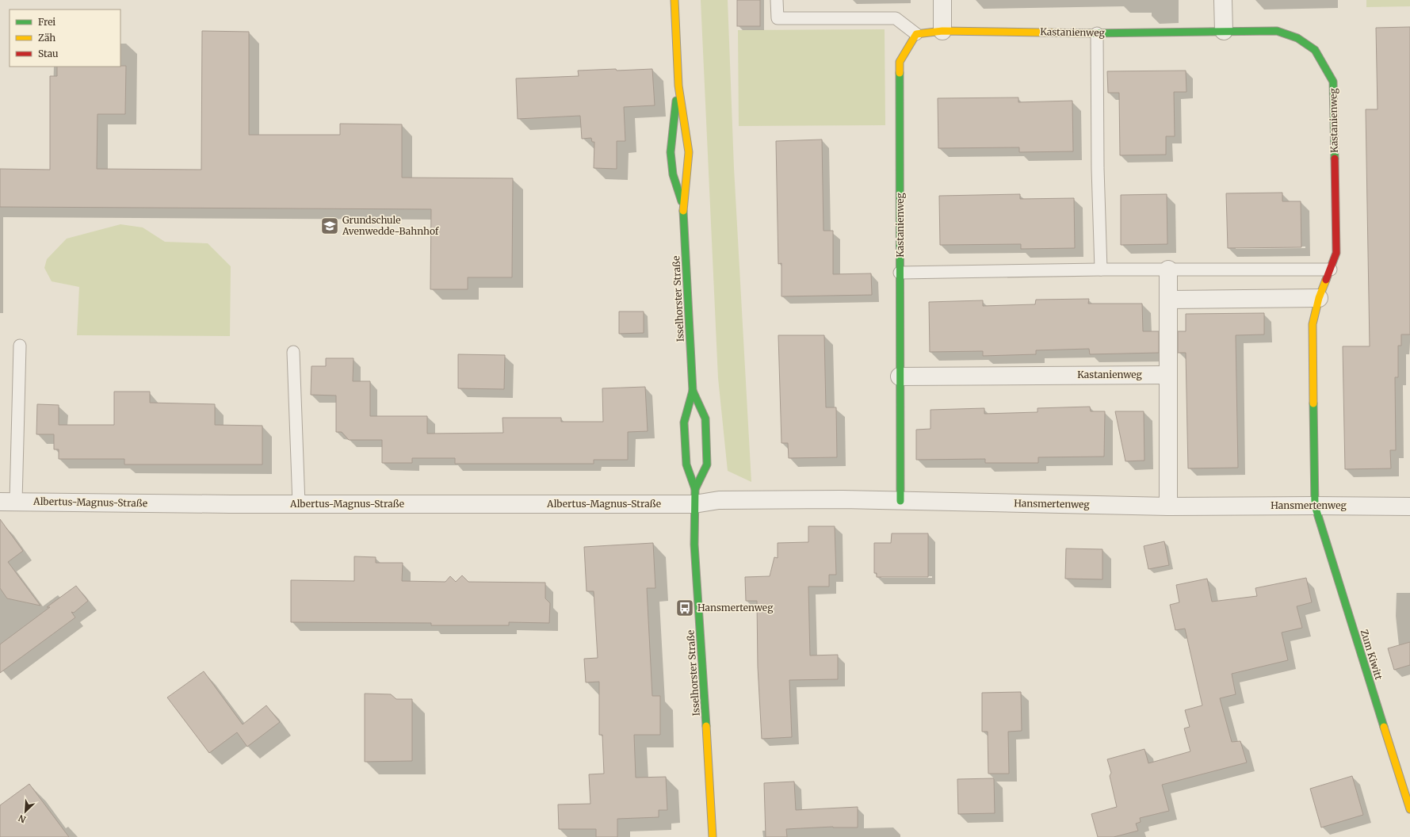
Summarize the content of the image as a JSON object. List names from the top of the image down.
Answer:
{
  "streets": {
    "street": [
      "Kastanienweg",
      "Isselhorster Straße",
      "Albertus-Magnus-Straße",
      "Hansmertenweg",
      "Zum Kiwitt"
    ]
  },
  "crossings": [
    ["Kastanienweg", "Hansmertenweg"],
    ["Kastanienweg", "Zum Kiwitt"],
    ["Isselhorster Straße", "Albertus-Magnus-Straße"],
    ["Isselhorster Straße", "Hansmertenweg"],
    ["Albertus-Magnus-Straße", "Hansmertenweg"],
    ["Hansmertenweg", "Zum Kiwitt"]
  ],
  "places": {
    "school or university": ["Grundschule Avenwedde-Bahnhof"],
    "bus stop": ["Hansmertenweg"]
  },
  "legend": ["Frei", "Zäh", "Stau"],
  "north": "bottom left"
}
